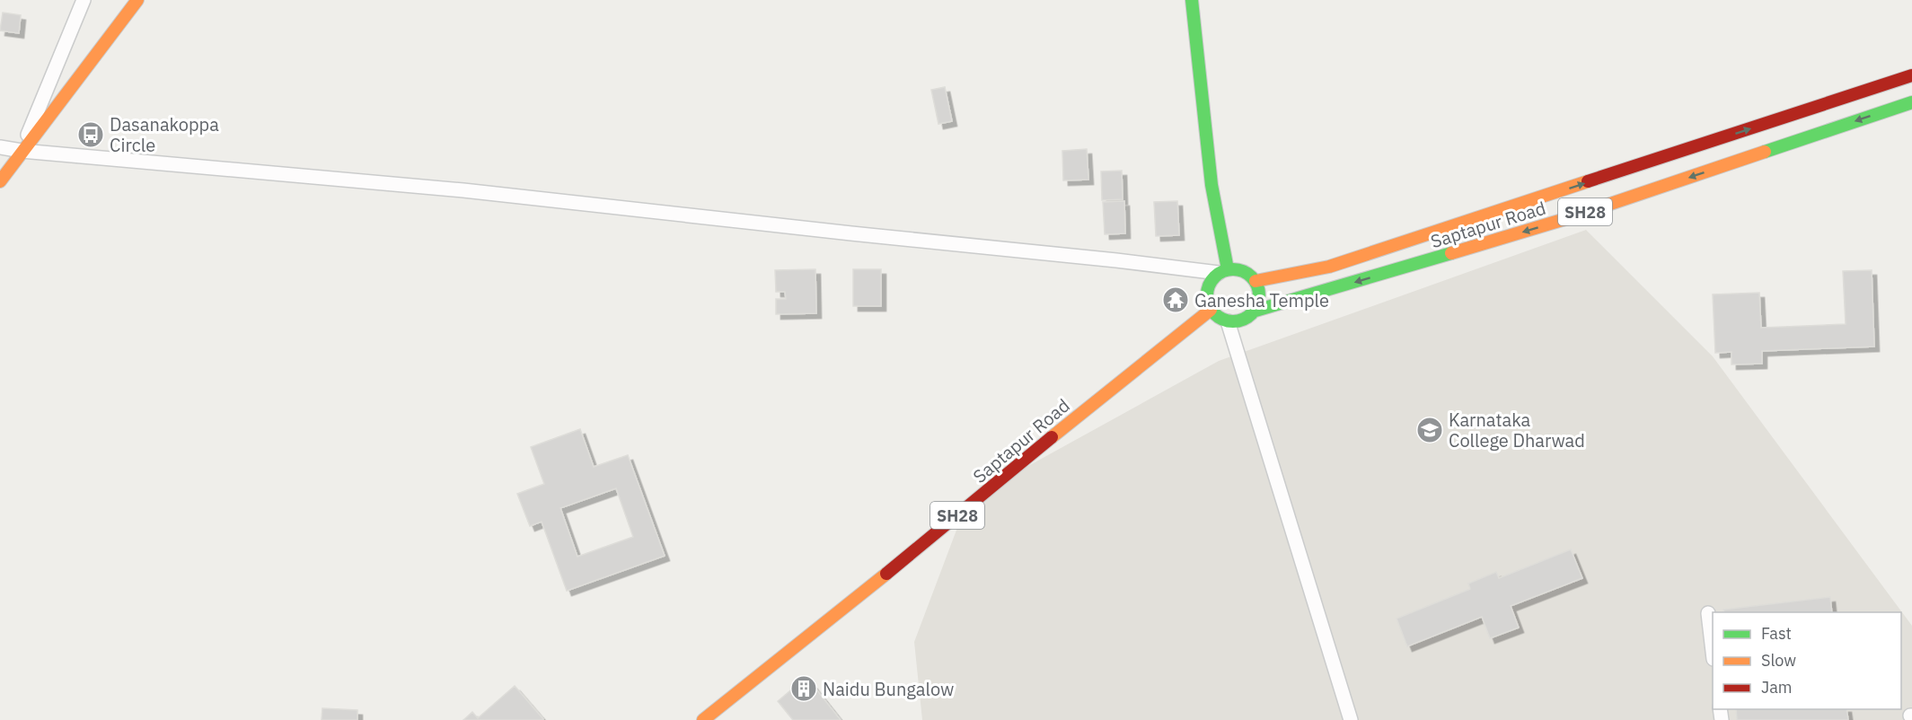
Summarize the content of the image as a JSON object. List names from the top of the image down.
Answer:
{
  "streets": {
    "main road": ["SH28", "Saptapur Road"]
  },
  "places": {
    "bus stop": ["Dasanakoppa Circle"],
    "temple": ["Ganesha Temple"],
    "school or university": ["Karnataka College Dharwad"],
    "building": ["Naidu Bungalow"]
  },
  "legend": ["Fast", "Slow", "Jam"]
}
